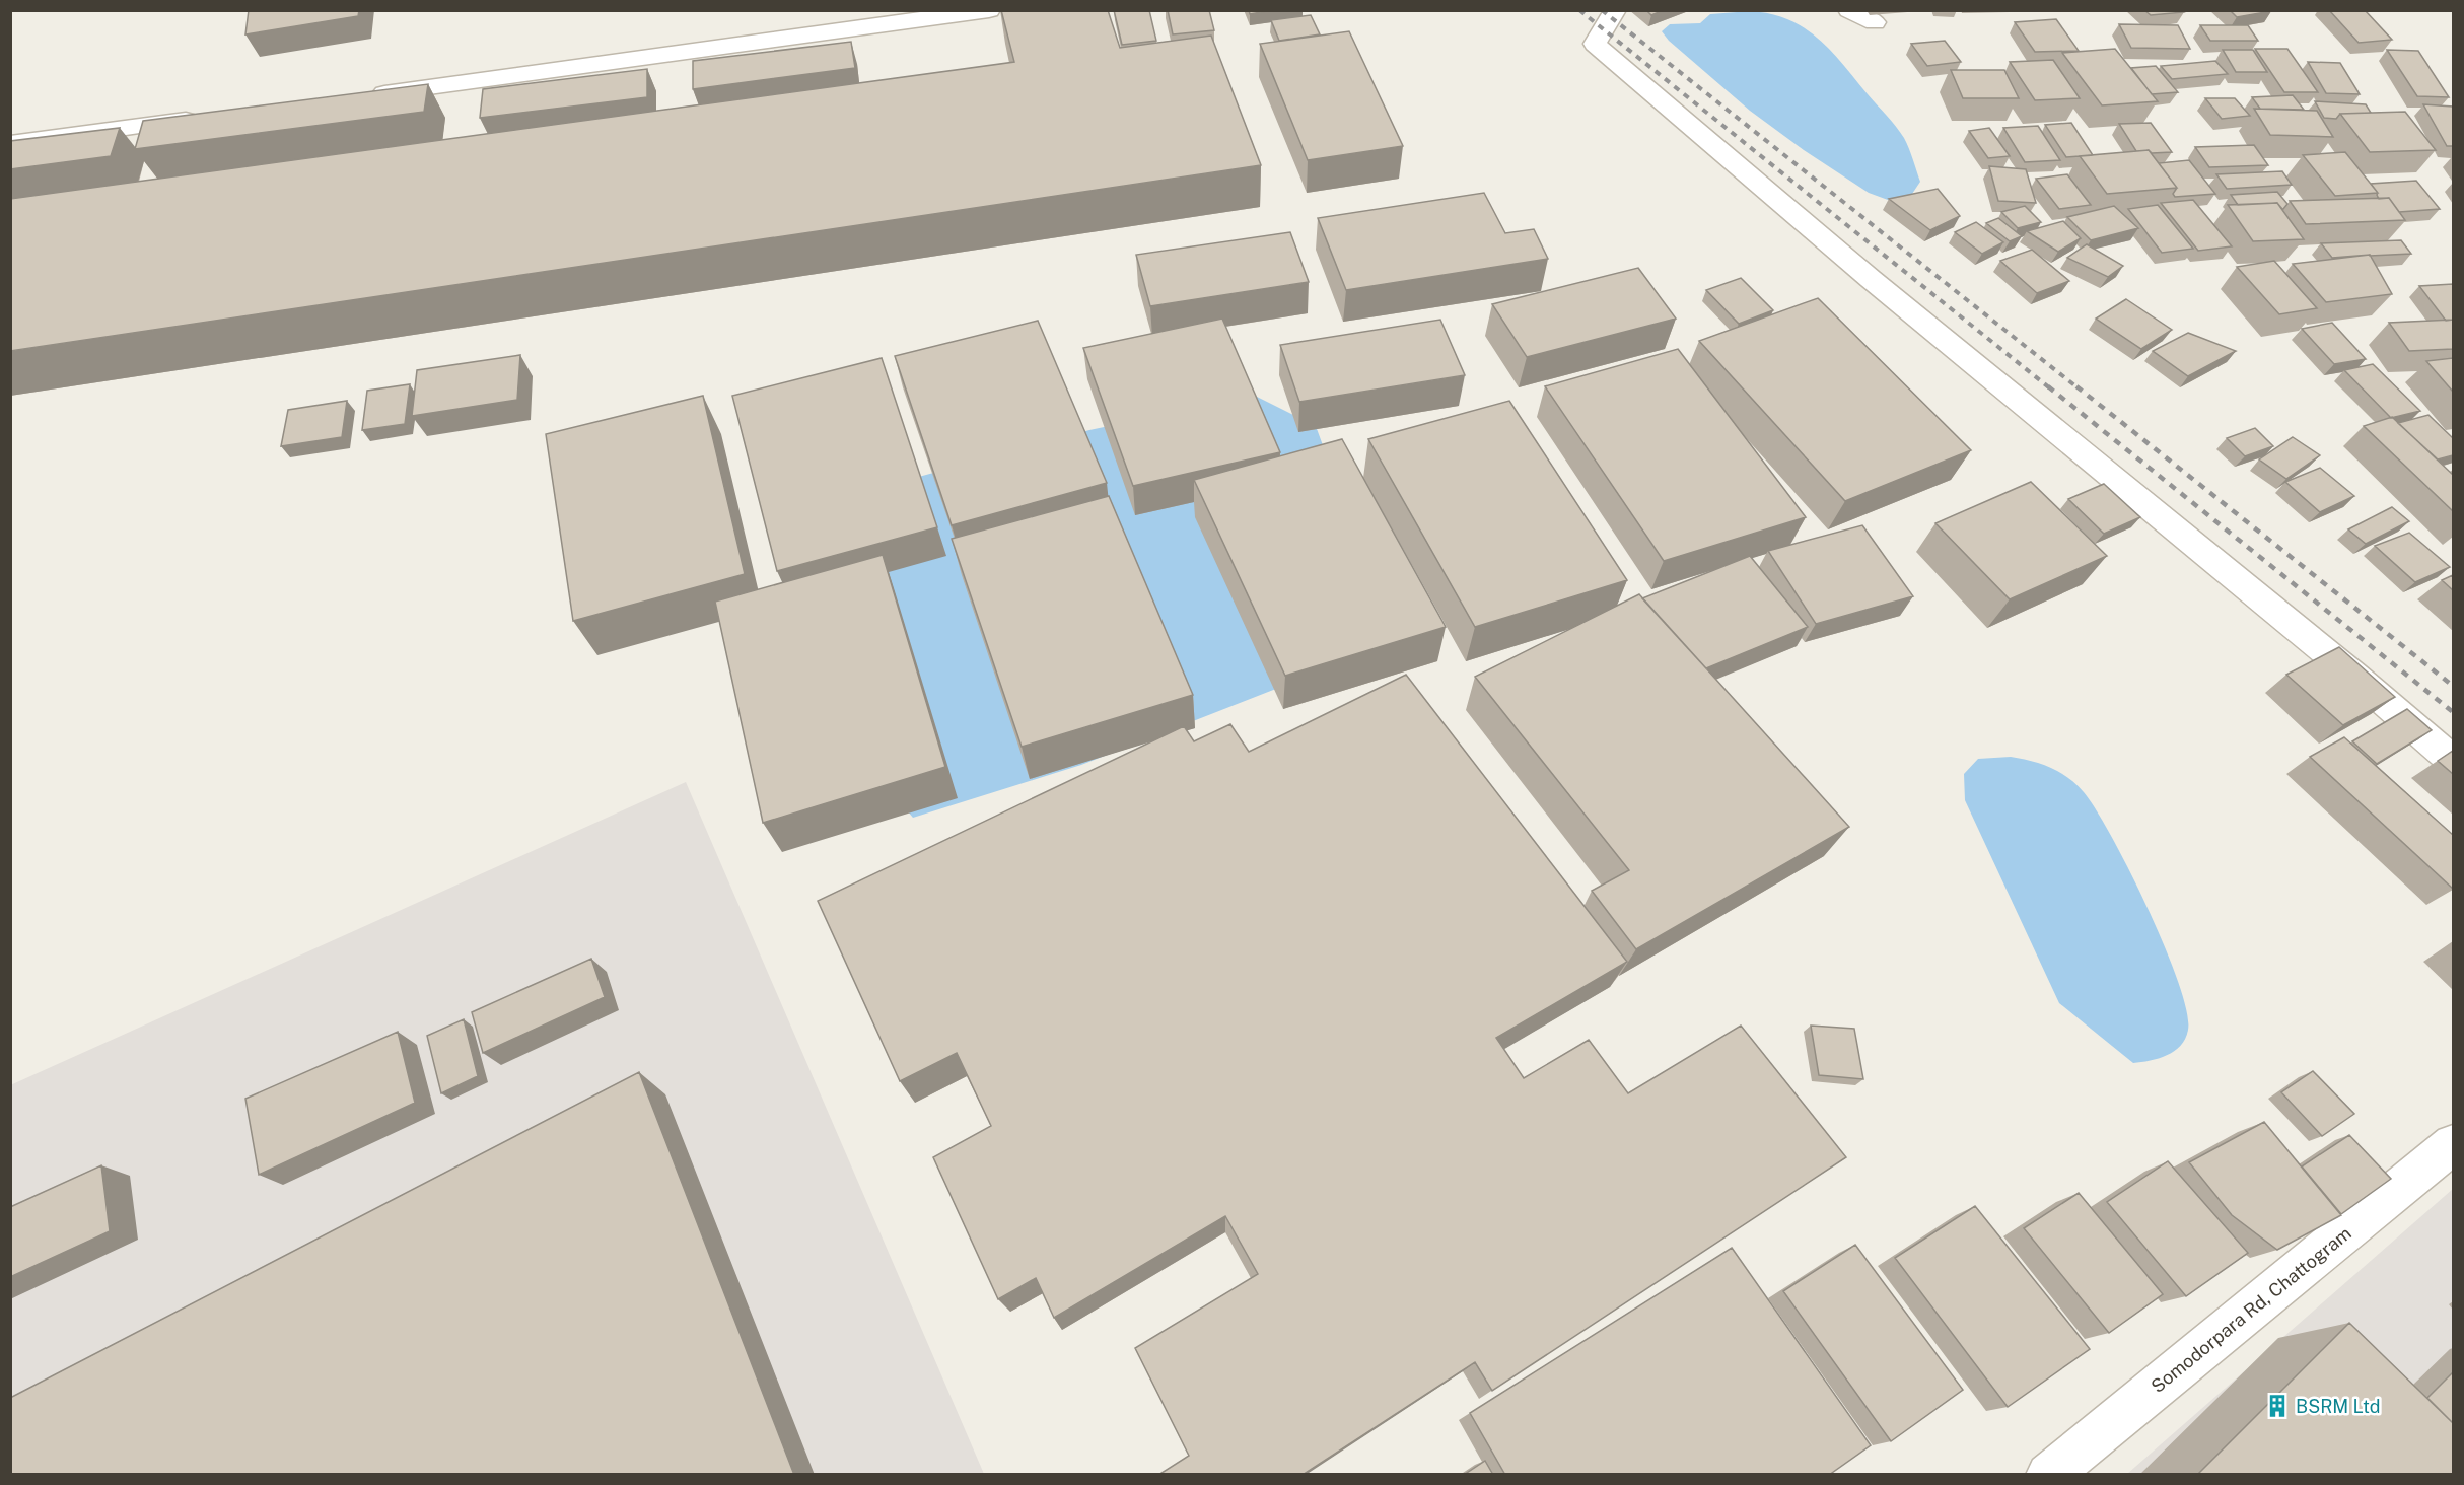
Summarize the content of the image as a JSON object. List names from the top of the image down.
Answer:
{
  "streets": {
    "street": ["Somodorpara Rd, Chattogram"]
  },
  "places": {
    "building": ["BSRM Ltd"]
  }
}
